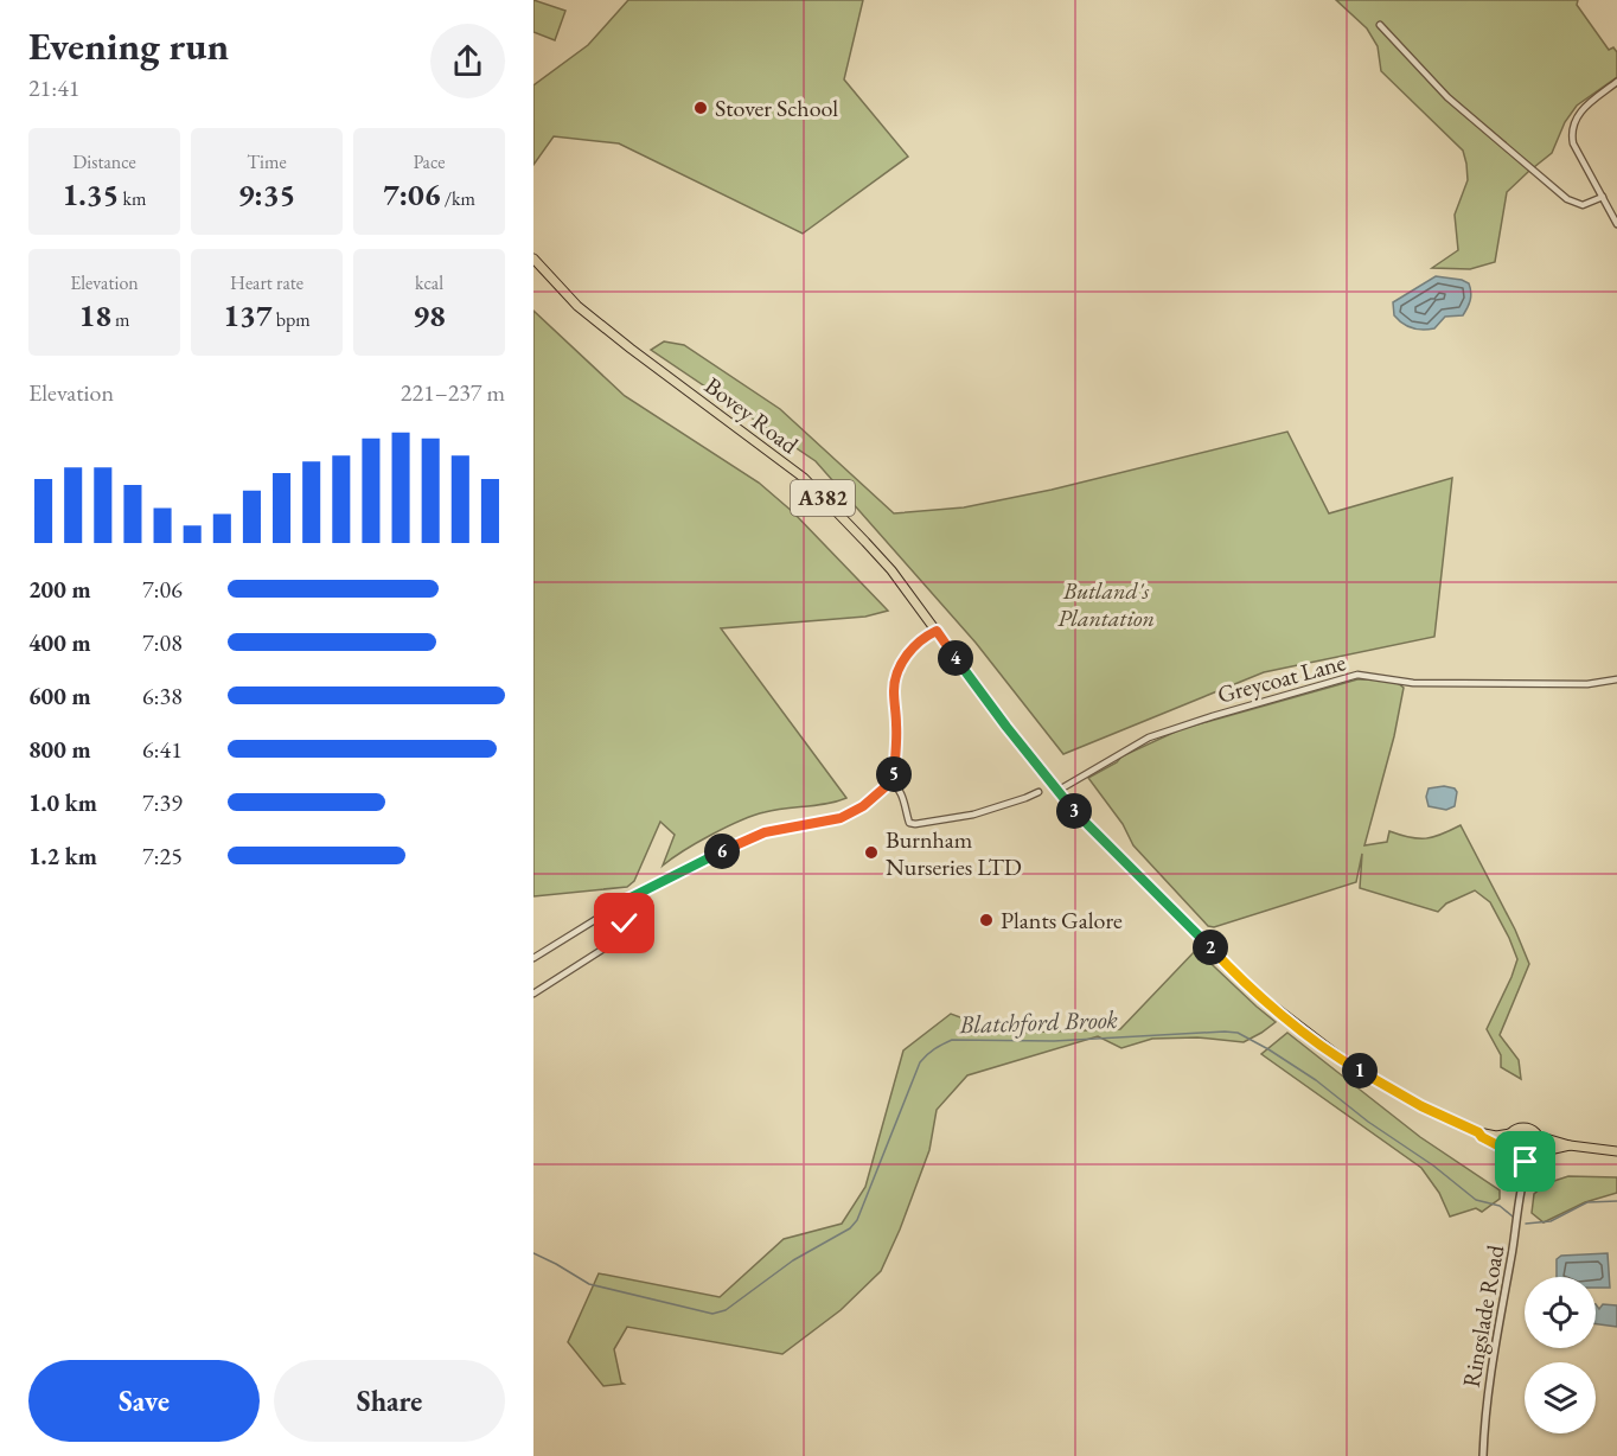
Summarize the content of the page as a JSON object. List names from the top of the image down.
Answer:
{
  "streets": {
    "main road": ["Bovey Road", "A382"],
    "street": ["Greycoat Lane", "Ringslade Road"]
  },
  "crossings": [
    ["Bovey Road", "A382"],
    ["Bovey Road", "Greycoat Lane"],
    ["A382", "Greycoat Lane"],
    ["A382", "Ringslade Road"]
  ],
  "water": ["Blatchford Brook"],
  "parks": ["Butland's Plantation"],
  "places": ["Stover School", "Burnham Nurseries LTD", "Plants Galore"],
  "page": {
    "heading": ["Evening run", "21:41"],
    "stats": [
      ["Distance", "1.35 km"],
      ["Time", "9:35"],
      ["Pace", "7:06 /km"],
      ["Elevation", "18 m"],
      ["Heart rate", "137 bpm"],
      ["kcal", "98"]
    ],
    "chart": ["Elevation", "221–237 m"],
    "list": [
      {
        "name": "200 m",
        "note": "7:06"
      },
      {
        "name": "400 m",
        "note": "7:08"
      },
      {
        "name": "600 m",
        "note": "6:38"
      },
      {
        "name": "800 m",
        "note": "6:41"
      },
      {
        "name": "1.0 km",
        "note": "7:39"
      },
      {
        "name": "1.2 km",
        "note": "7:25"
      }
    ],
    "pins": [
      "4",
      "5",
      "3",
      "6",
      "2",
      "1"
    ],
    "buttons": ["Save", "Share"]
  }
}
